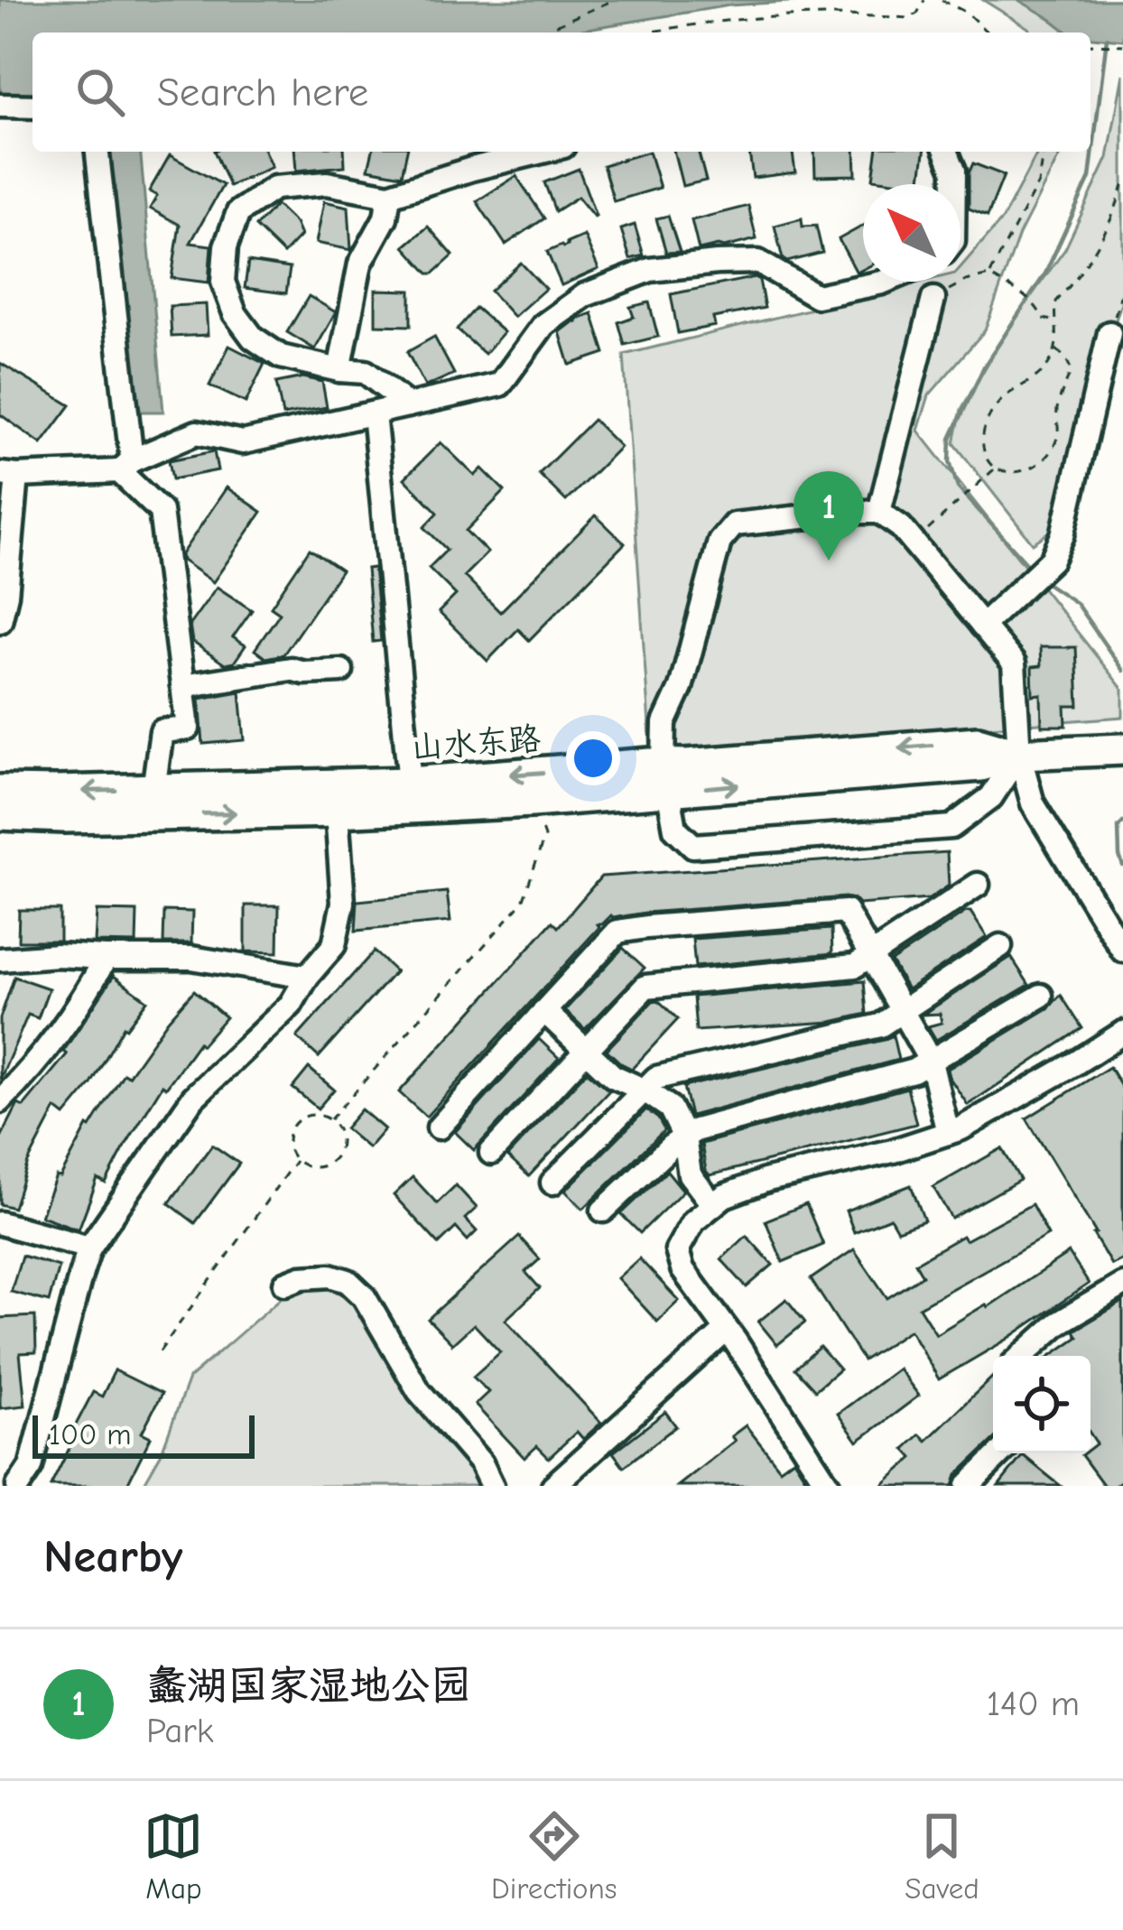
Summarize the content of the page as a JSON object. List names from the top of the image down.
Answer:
{
  "streets": {
    "highway": ["山水东路"]
  },
  "scale_bar": "100 m",
  "north": "top left",
  "page": {
    "search": "Search here",
    "pins": "1",
    "scale": "100 m",
    "heading": "Nearby",
    "list": [
      {
        "mark": "1",
        "name": "蠡湖国家湿地公园",
        "note": "Park",
        "value": "140 m"
      }
    ],
    "nav": ["Map", "Directions", "Saved"]
  }
}
